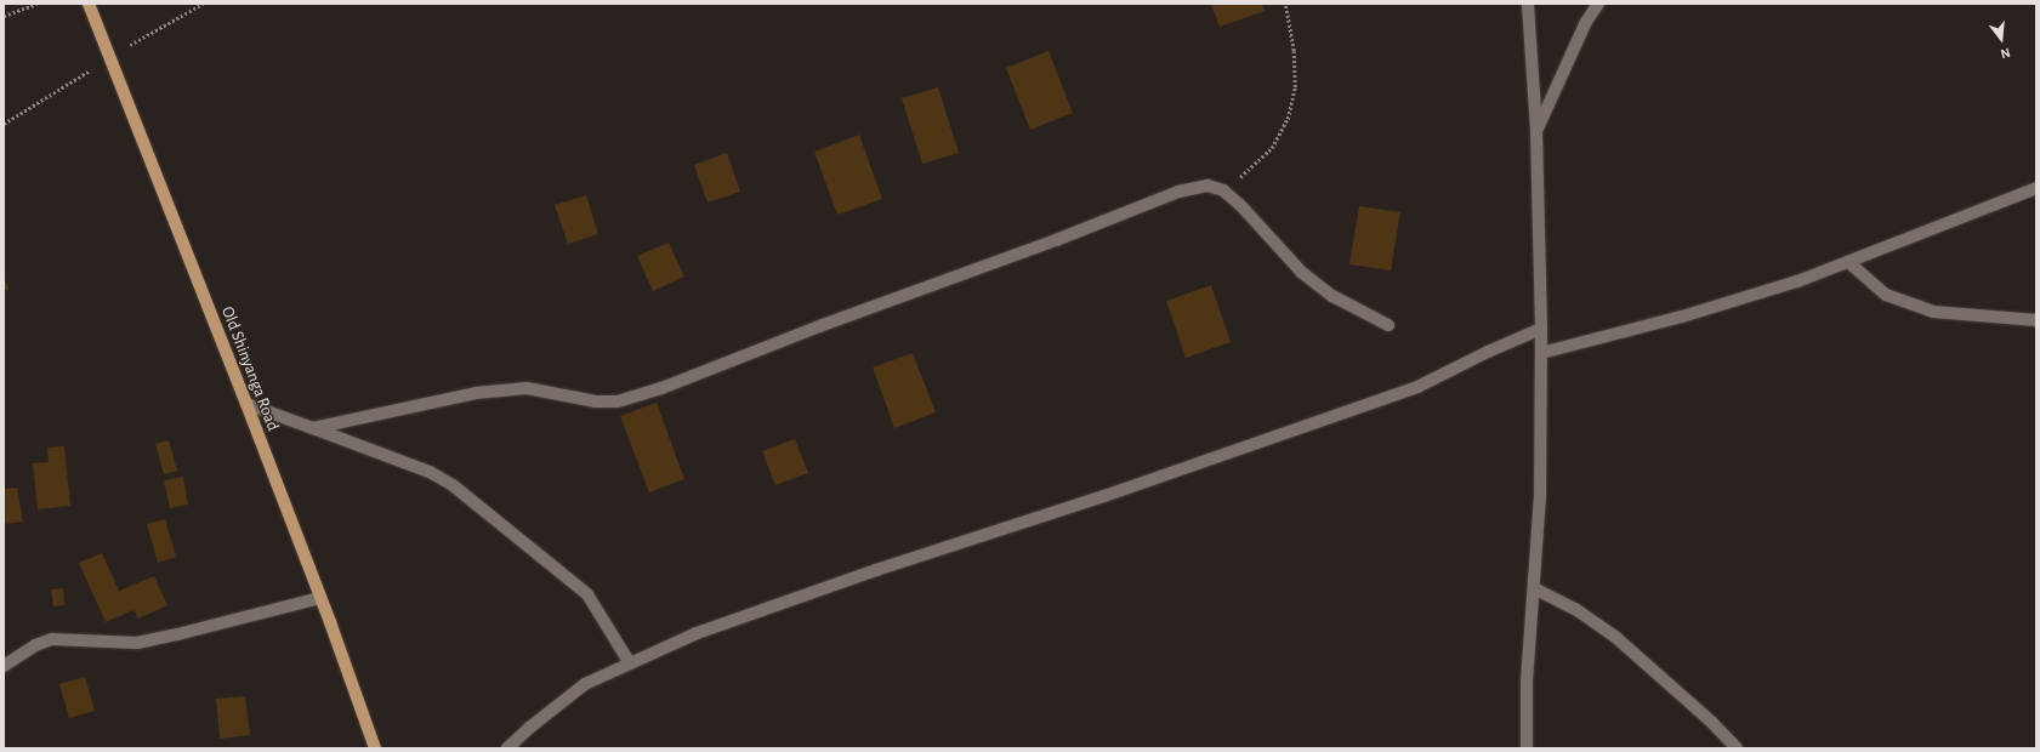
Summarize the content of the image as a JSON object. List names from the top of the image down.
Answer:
{
  "streets": {
    "main road": ["Old Shinyanga Road"]
  },
  "north": "bottom"
}
